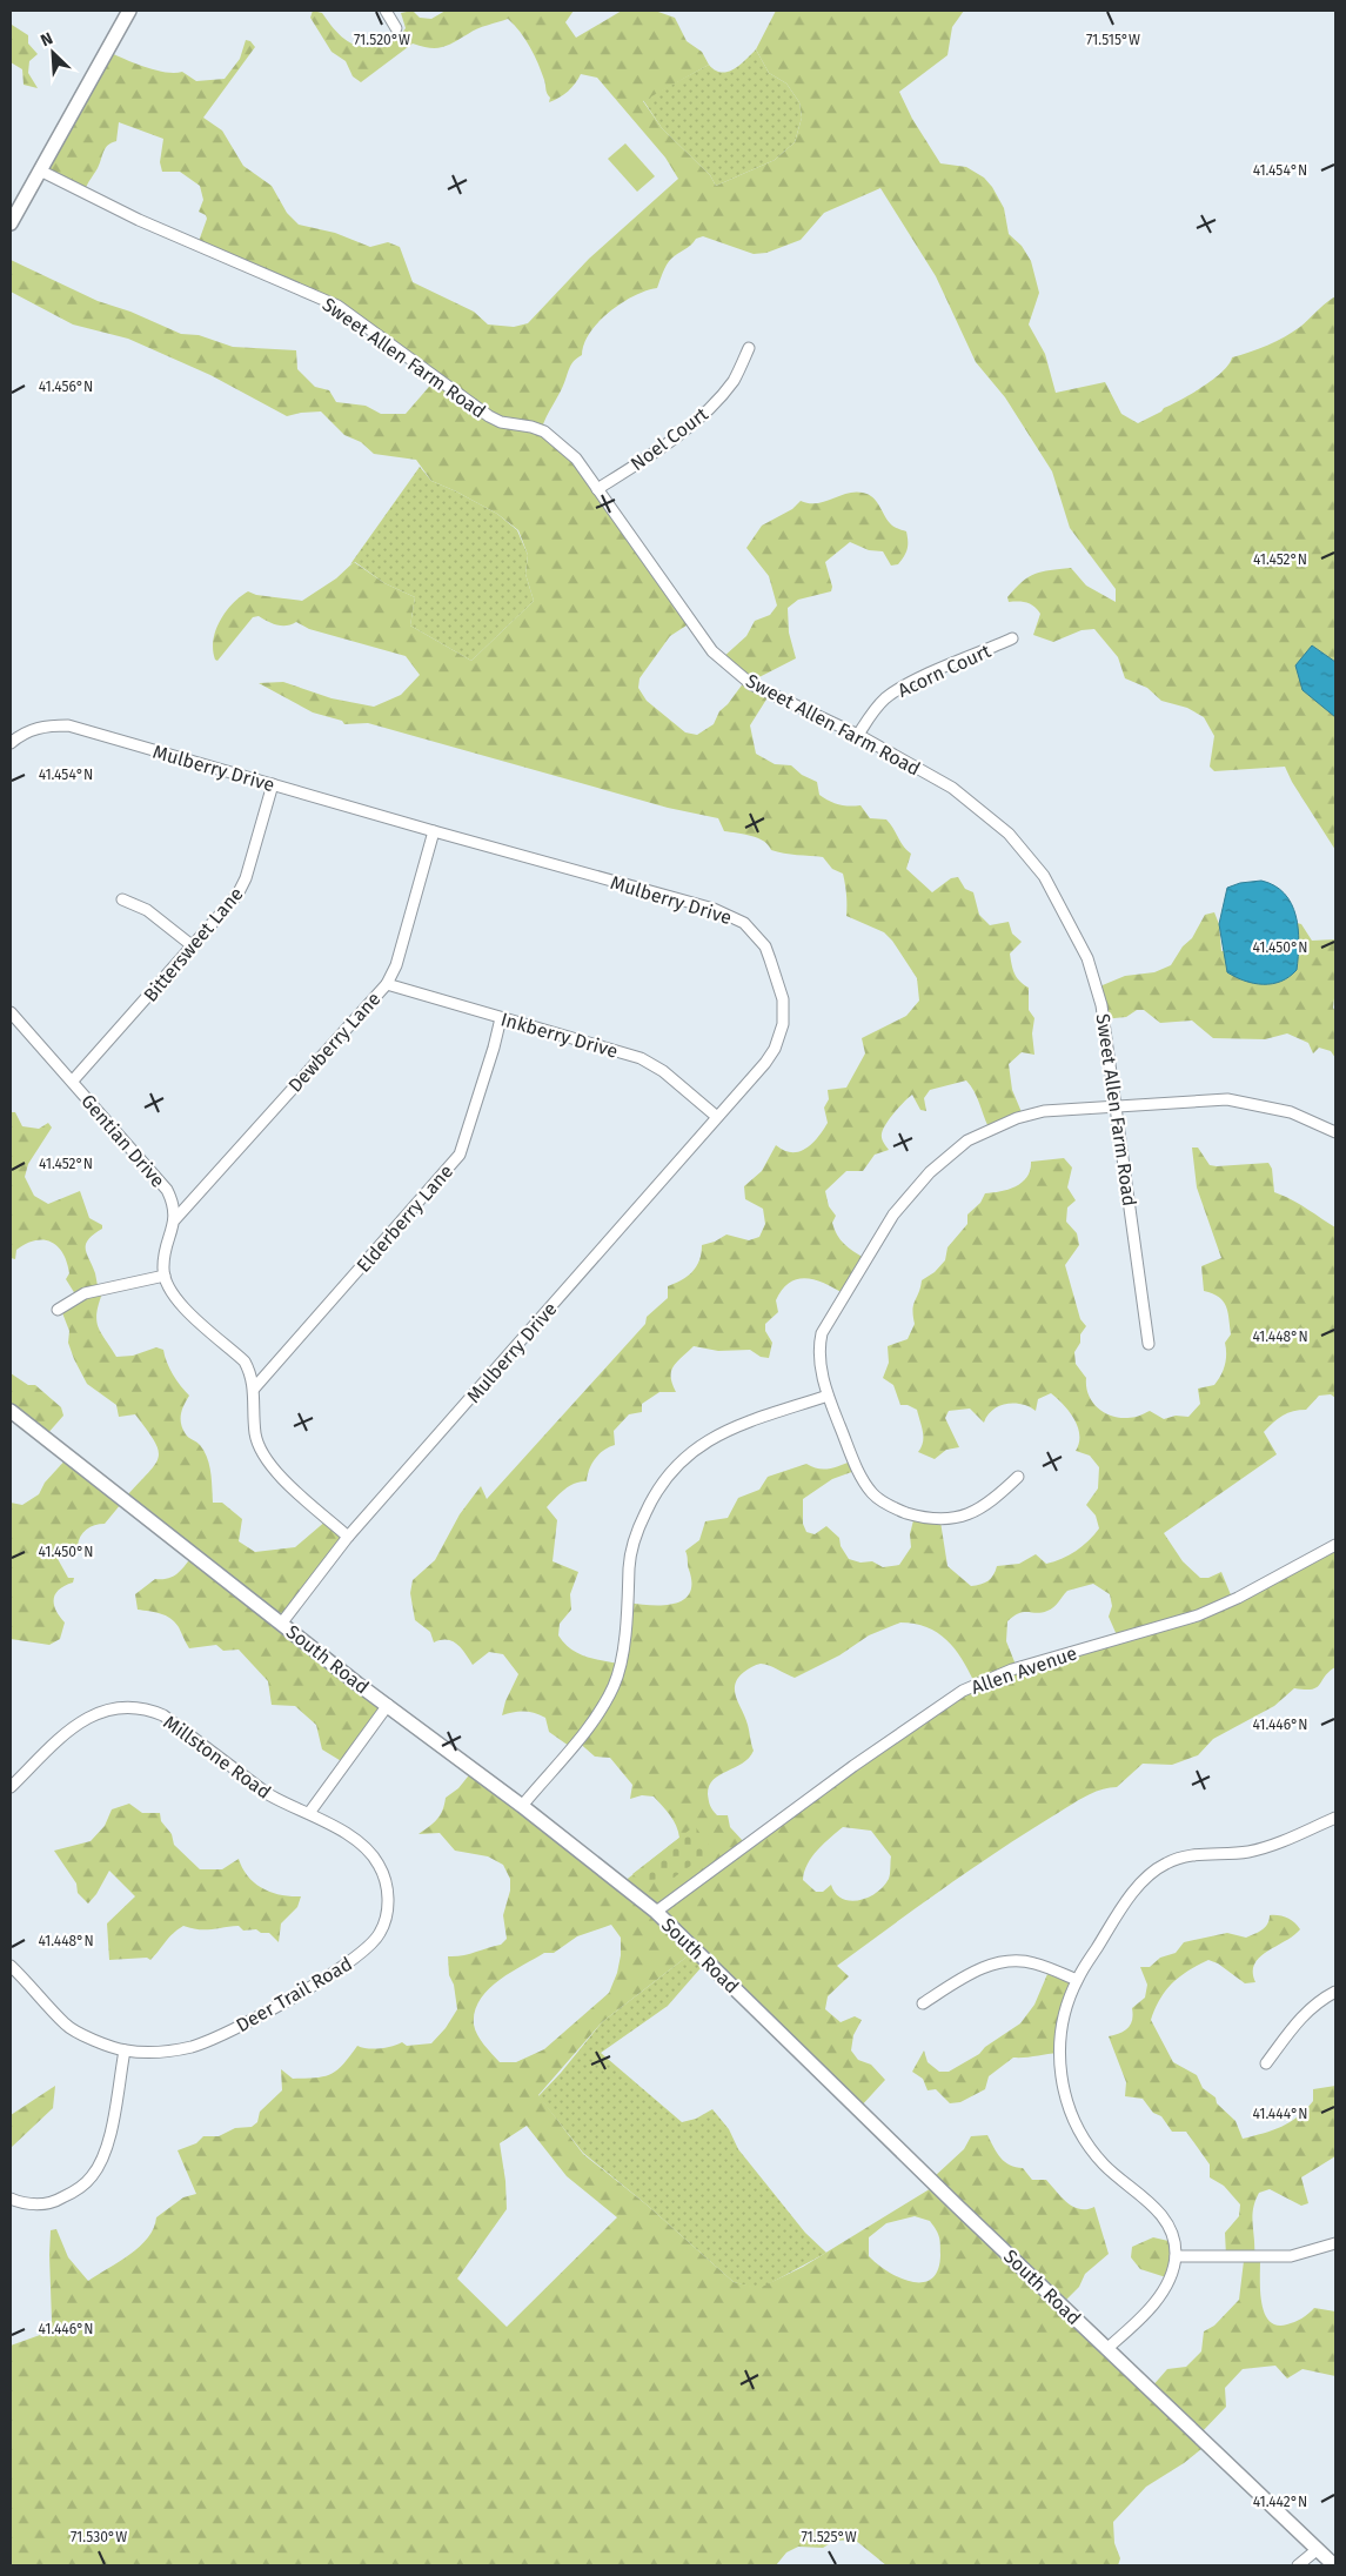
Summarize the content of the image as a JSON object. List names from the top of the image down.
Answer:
{
  "streets": {
    "street": [
      "Sweet Allen Farm Road",
      "Noel Court",
      "Acorn Court",
      "Mulberry Drive",
      "Bittersweet Lane",
      "Inkberry Drive",
      "Dewberry Lane",
      "Gentian Drive",
      "Elderberry Lane",
      "South Road",
      "Allen Avenue",
      "Millstone Road",
      "Deer Trail Road"
    ]
  },
  "crossings": [
    ["Sweet Allen Farm Road", "Noel Court"],
    ["Sweet Allen Farm Road", "Acorn Court"],
    ["Mulberry Drive", "Bittersweet Lane"],
    ["Mulberry Drive", "Inkberry Drive"],
    ["Mulberry Drive", "Dewberry Lane"],
    ["Mulberry Drive", "South Road"],
    ["Bittersweet Lane", "Gentian Drive"],
    ["Inkberry Drive", "Dewberry Lane"],
    ["Inkberry Drive", "Elderberry Lane"],
    ["Dewberry Lane", "Gentian Drive"],
    ["South Road", "Allen Avenue"],
    ["Millstone Road", "Deer Trail Road"]
  ],
  "north": "top left",
  "coordinates": [
    "71.520°W",
    "71.515°W",
    "41.454°N",
    "41.456°N",
    "41.452°N",
    "41.450°N",
    "41.448°N",
    "41.446°N",
    "41.444°N",
    "41.442°N",
    "71.530°W",
    "71.525°W"
  ]
}
